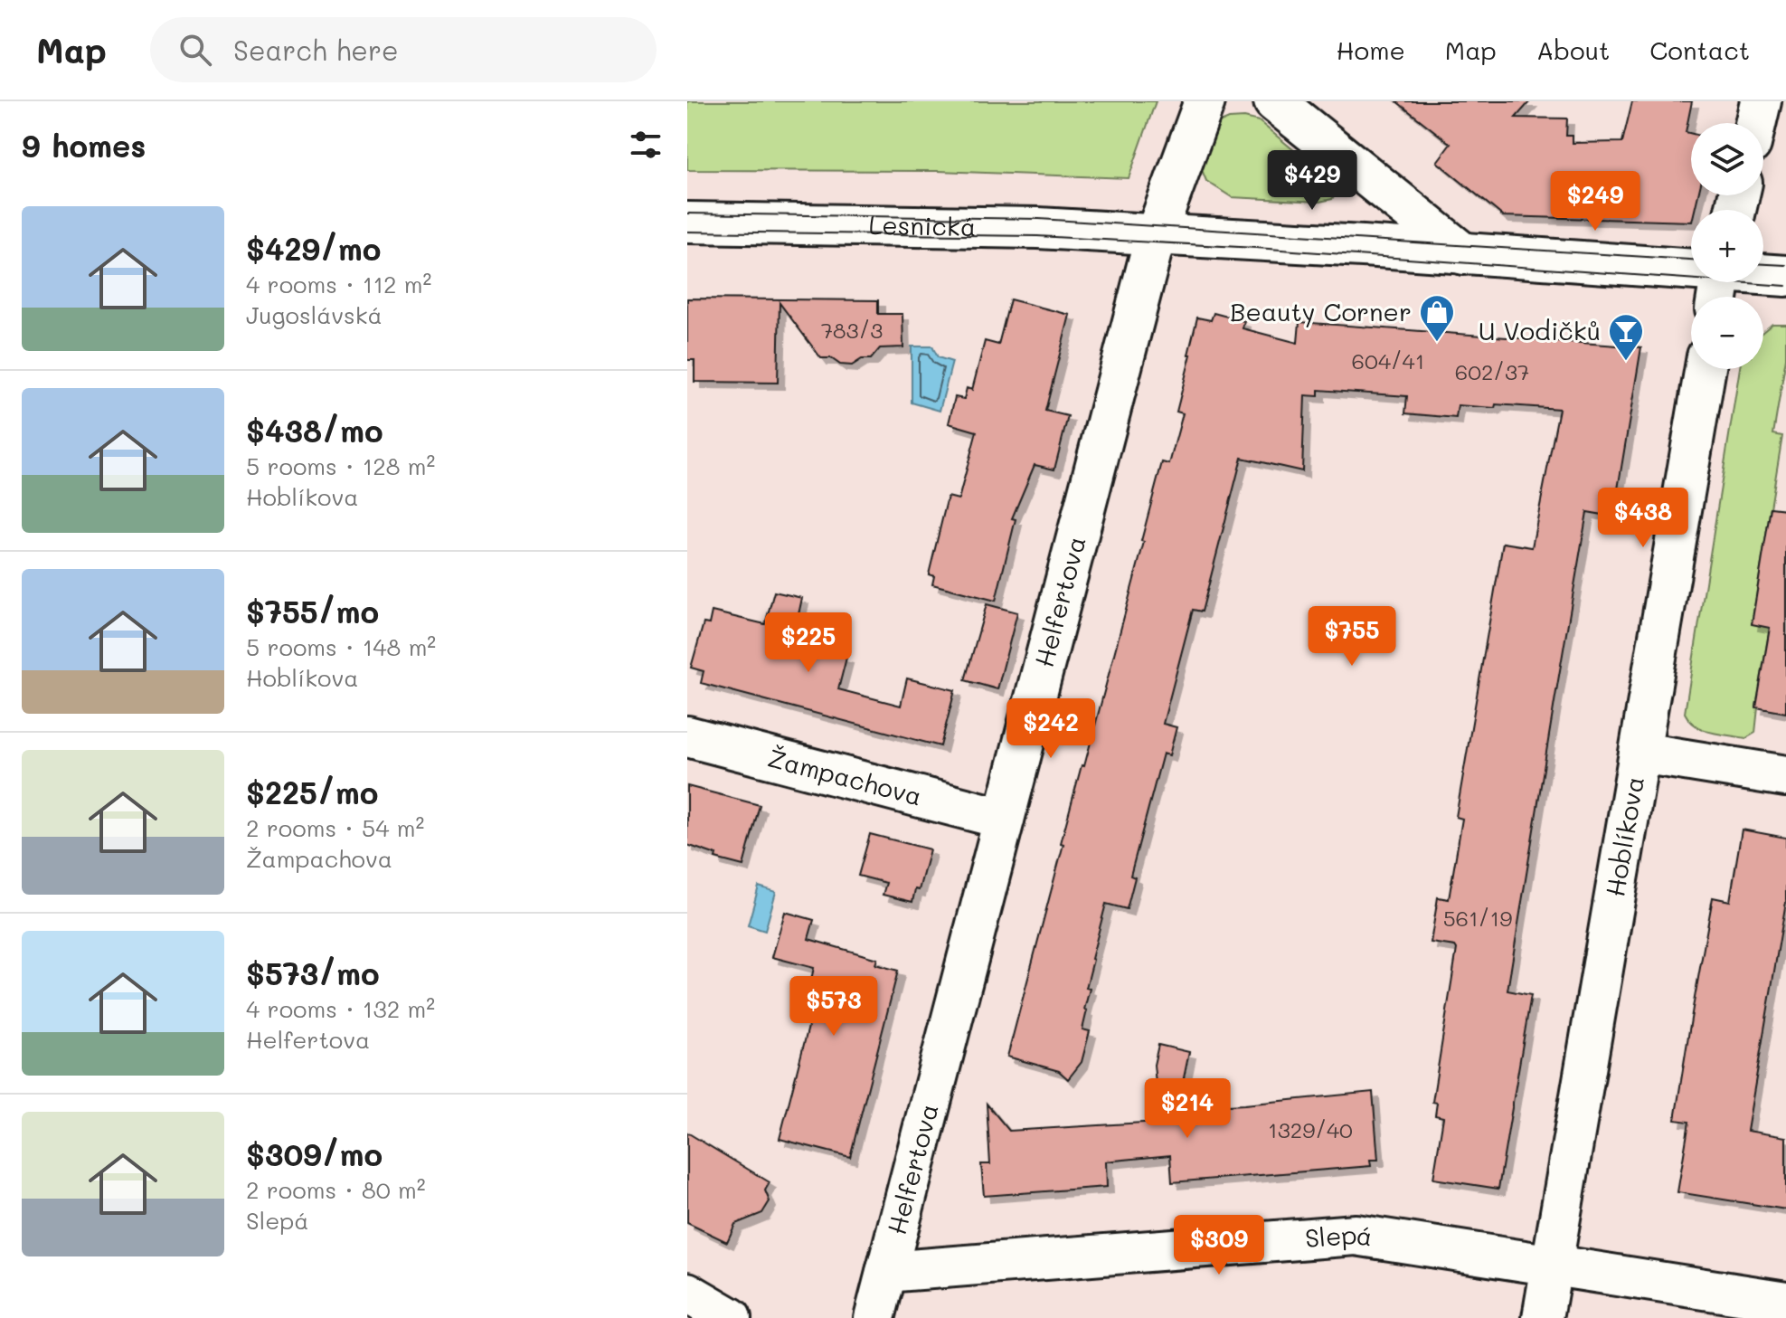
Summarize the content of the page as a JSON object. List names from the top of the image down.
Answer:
{
  "streets": {
    "street": [
      "Lesnická",
      "Helfertova",
      "Žampachova",
      "Hoblíkova",
      "Slepá"
    ]
  },
  "crossings": [
    ["Lesnická", "Helfertova"],
    ["Helfertova", "Žampachova"],
    ["Helfertova", "Slepá"],
    ["Hoblíkova", "Slepá"]
  ],
  "places": {
    "shop": ["Beauty Corner"],
    "bar": ["U Vodičků"]
  },
  "house_numbers": [
    "783/3",
    "604/41",
    "602/37",
    "561/19",
    "1329/40"
  ],
  "page": {
    "header": "Map",
    "search": "Search here",
    "nav": [
      "Home",
      "Map",
      "About",
      "Contact"
    ],
    "heading": "9 homes",
    "map_buttons": ["+", "−"],
    "price": [
      "$429",
      "$249",
      "$438",
      "$755",
      "$225",
      "$242",
      "$573",
      "$214",
      "$309"
    ],
    "list": [
      {
        "name": "$429/mo",
        "note": "4 rooms · 112 m² · Jugoslávská"
      },
      {
        "name": "$438/mo",
        "note": "5 rooms · 128 m² · Hoblíkova"
      },
      {
        "name": "$755/mo",
        "note": "5 rooms · 148 m² · Hoblíkova"
      },
      {
        "name": "$225/mo",
        "note": "2 rooms · 54 m² · Žampachova"
      },
      {
        "name": "$573/mo",
        "note": "4 rooms · 132 m² · Helfertova"
      },
      {
        "name": "$309/mo",
        "note": "2 rooms · 80 m² · Slepá"
      }
    ]
  }
}
